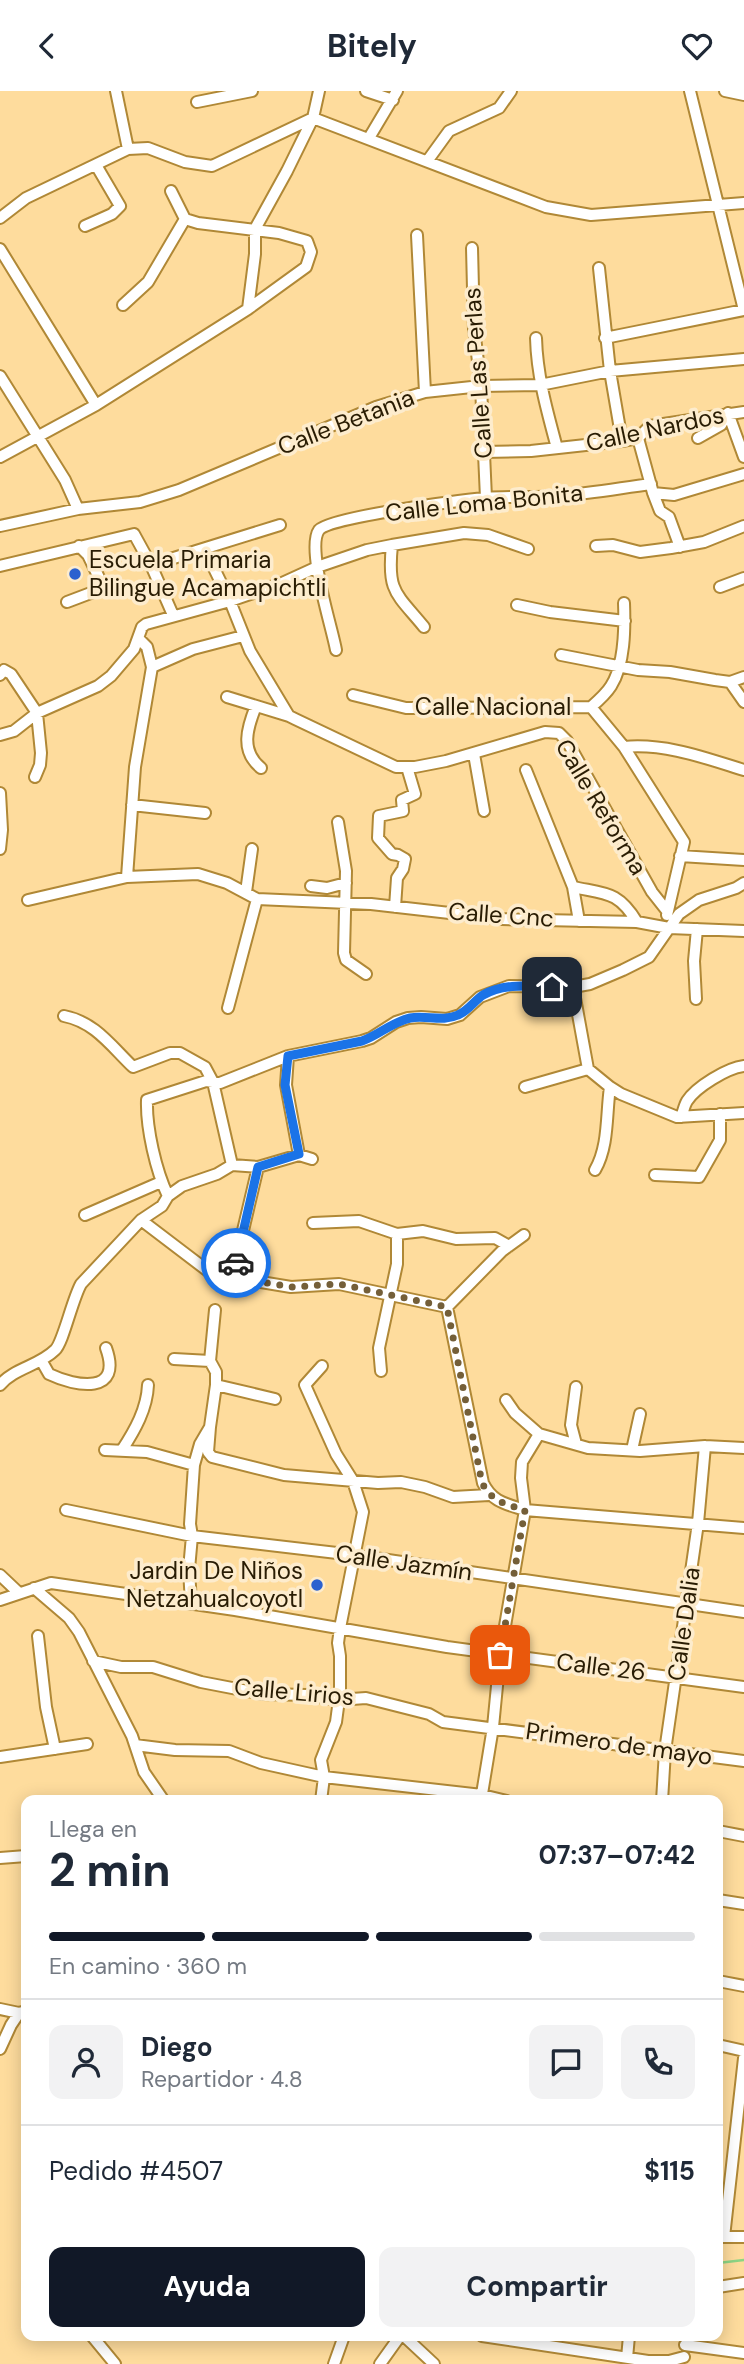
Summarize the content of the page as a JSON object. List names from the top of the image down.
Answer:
{
  "streets": {
    "street": [
      "Calle Las Perlas",
      "Calle Betania",
      "Calle Nardos",
      "Calle Loma Bonita",
      "Calle Nacional",
      "Calle Reforma",
      "Calle Cnc",
      "Calle Jazmín",
      "Calle Dalia",
      "Calle 26",
      "Calle Lirios",
      "Primero de mayo"
    ]
  },
  "crossings": [
    ["Calle Las Perlas", "Calle Betania"],
    ["Calle Las Perlas", "Calle Nardos"],
    ["Calle Las Perlas", "Calle Loma Bonita"],
    ["Calle Jazmín", "Calle Dalia"],
    ["Calle Dalia", "Calle 26"],
    ["Calle Dalia", "Primero de mayo"],
    ["Calle Lirios", "Primero de mayo"]
  ],
  "places": ["Escuela Primaria Bilingue Acamapichtli", "Jardin De Niños Netzahualcoyotl"],
  "page": {
    "header": "Bitely",
    "heading": ["2 min", "Llega en", "07:37–07:42"],
    "panel": [
      "Diego",
      "Repartidor · 4.8",
      "Pedido #4507",
      "$115"
    ],
    "bar": "En camino · 360 m",
    "buttons": ["Ayuda", "Compartir"]
  }
}
